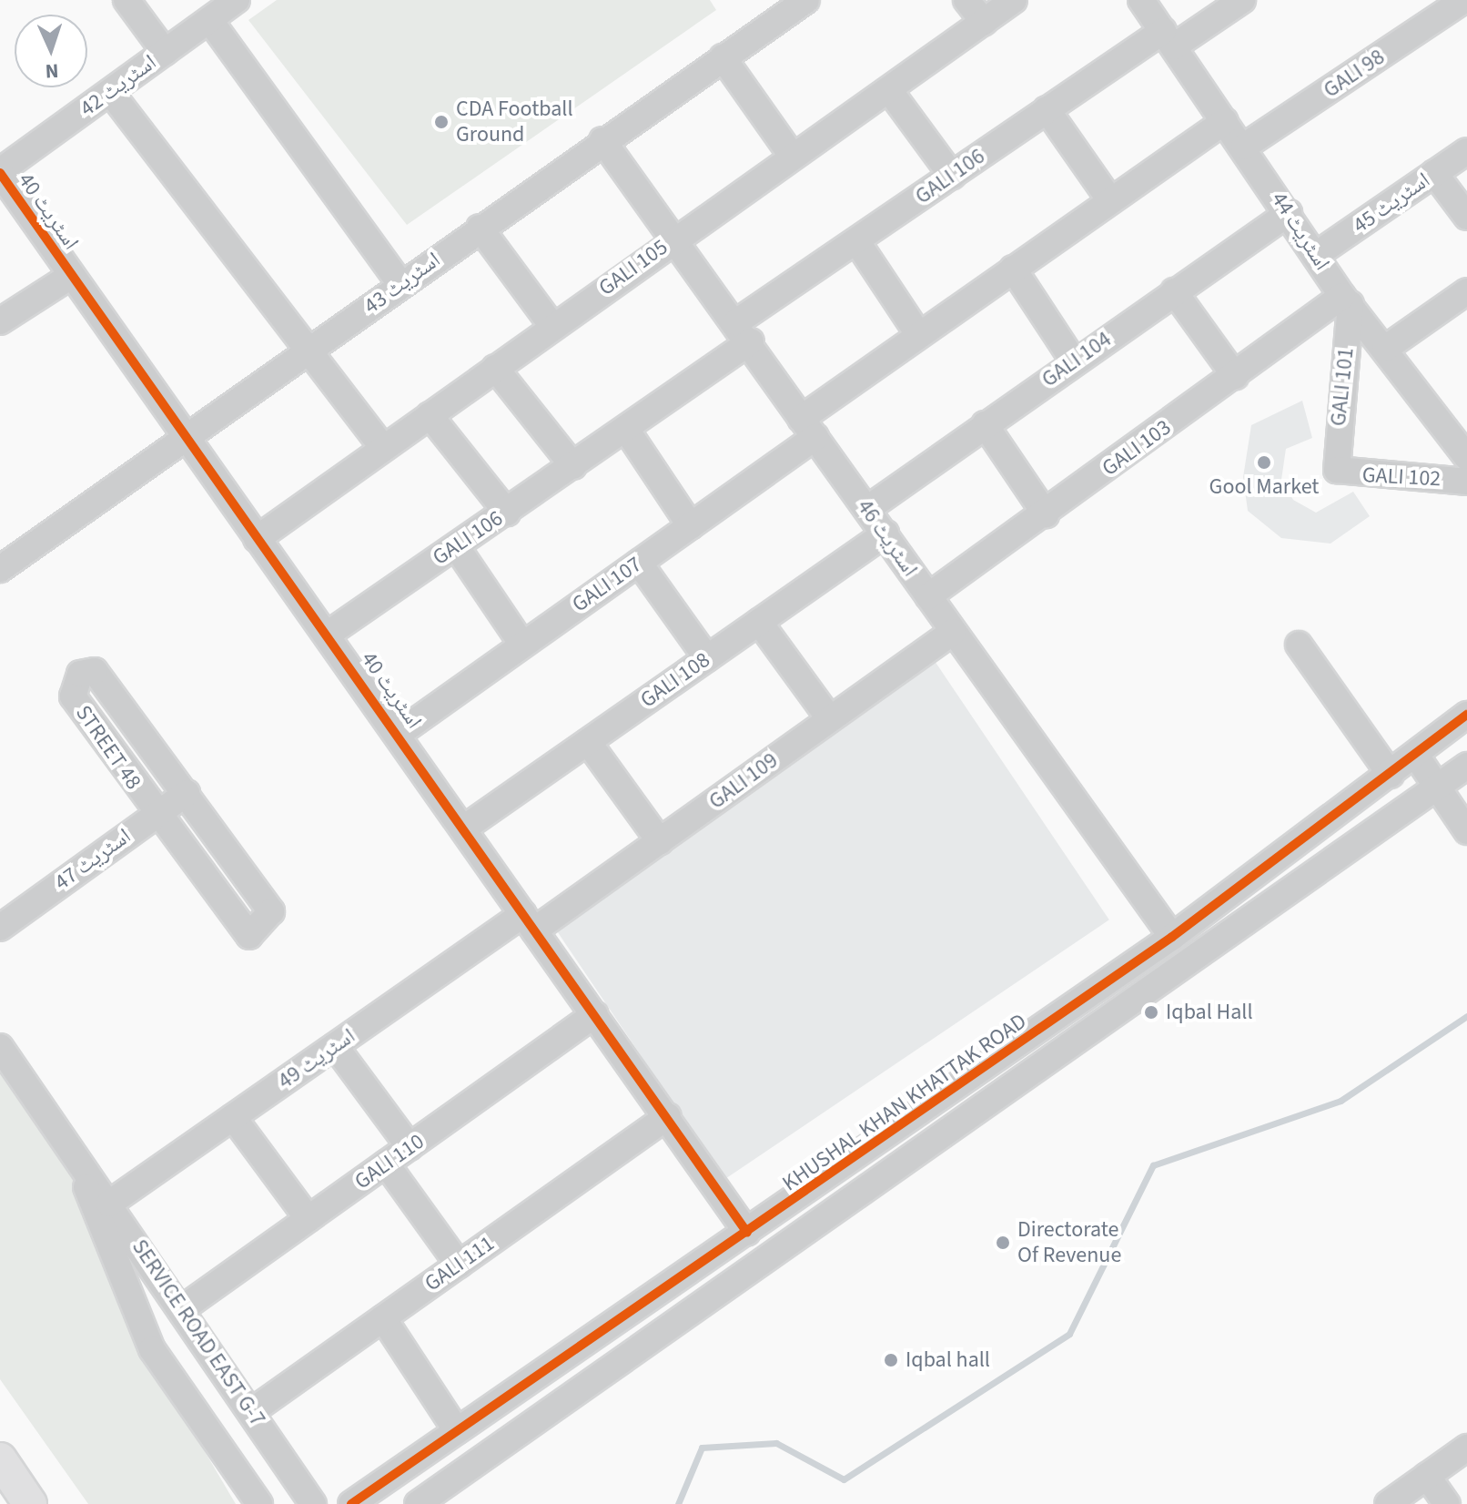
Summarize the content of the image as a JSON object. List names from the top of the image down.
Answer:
{
  "streets": {
    "street": [
      "GALI 98",
      "اسٹریٹ 42",
      "GALI 106",
      "اسٹریٹ 45",
      "اسٹریٹ 40",
      "اسٹریٹ 44",
      "GALI 105",
      "اسٹریٹ 43",
      "GALI 104",
      "GALI 101",
      "GALI 103",
      "GALI 102",
      "اسٹریٹ 46",
      "GALI 107",
      "GALI 108",
      "STREET 48",
      "GALI 109",
      "اسٹریٹ 47",
      "اسٹریٹ 49",
      "KHUSHAL KHAN KHATTAK ROAD",
      "GALI 110",
      "GALI 111",
      "SERVICE ROAD EAST G-7"
    ]
  },
  "crossings": [
    ["GALI 98", "اسٹریٹ 44"],
    ["اسٹریٹ 42", "اسٹریٹ 40"],
    ["GALI 106", "اسٹریٹ 40"],
    ["GALI 106", "اسٹریٹ 44"],
    ["GALI 106", "اسٹریٹ 46"],
    ["اسٹریٹ 45", "اسٹریٹ 44"],
    ["اسٹریٹ 40", "GALI 105"],
    ["اسٹریٹ 40", "اسٹریٹ 43"],
    ["اسٹریٹ 40", "GALI 107"],
    ["اسٹریٹ 40", "GALI 108"],
    ["اسٹریٹ 40", "GALI 109"],
    ["اسٹریٹ 40", "اسٹریٹ 49"],
    ["اسٹریٹ 40", "KHUSHAL KHAN KHATTAK ROAD"],
    ["اسٹریٹ 40", "GALI 110"],
    ["اسٹریٹ 40", "GALI 111"],
    ["اسٹریٹ 44", "GALI 104"],
    ["اسٹریٹ 44", "GALI 101"],
    ["اسٹریٹ 44", "GALI 103"],
    ["GALI 105", "اسٹریٹ 46"],
    ["اسٹریٹ 43", "اسٹریٹ 46"],
    ["GALI 104", "اسٹریٹ 46"],
    ["GALI 101", "GALI 103"],
    ["GALI 101", "GALI 102"],
    ["GALI 103", "اسٹریٹ 46"],
    ["اسٹریٹ 46", "GALI 107"],
    ["اسٹریٹ 46", "GALI 108"],
    ["اسٹریٹ 46", "GALI 109"],
    ["اسٹریٹ 46", "KHUSHAL KHAN KHATTAK ROAD"],
    ["STREET 48", "اسٹریٹ 47"],
    ["GALI 109", "اسٹریٹ 49"],
    ["اسٹریٹ 49", "SERVICE ROAD EAST G-7"],
    ["GALI 110", "SERVICE ROAD EAST G-7"],
    ["GALI 111", "SERVICE ROAD EAST G-7"]
  ],
  "places": [
    "CDA Football Ground",
    "Gool Market",
    "Iqbal Hall",
    "Directorate Of Revenue",
    "Iqbal hall"
  ],
  "north": "bottom"
}
